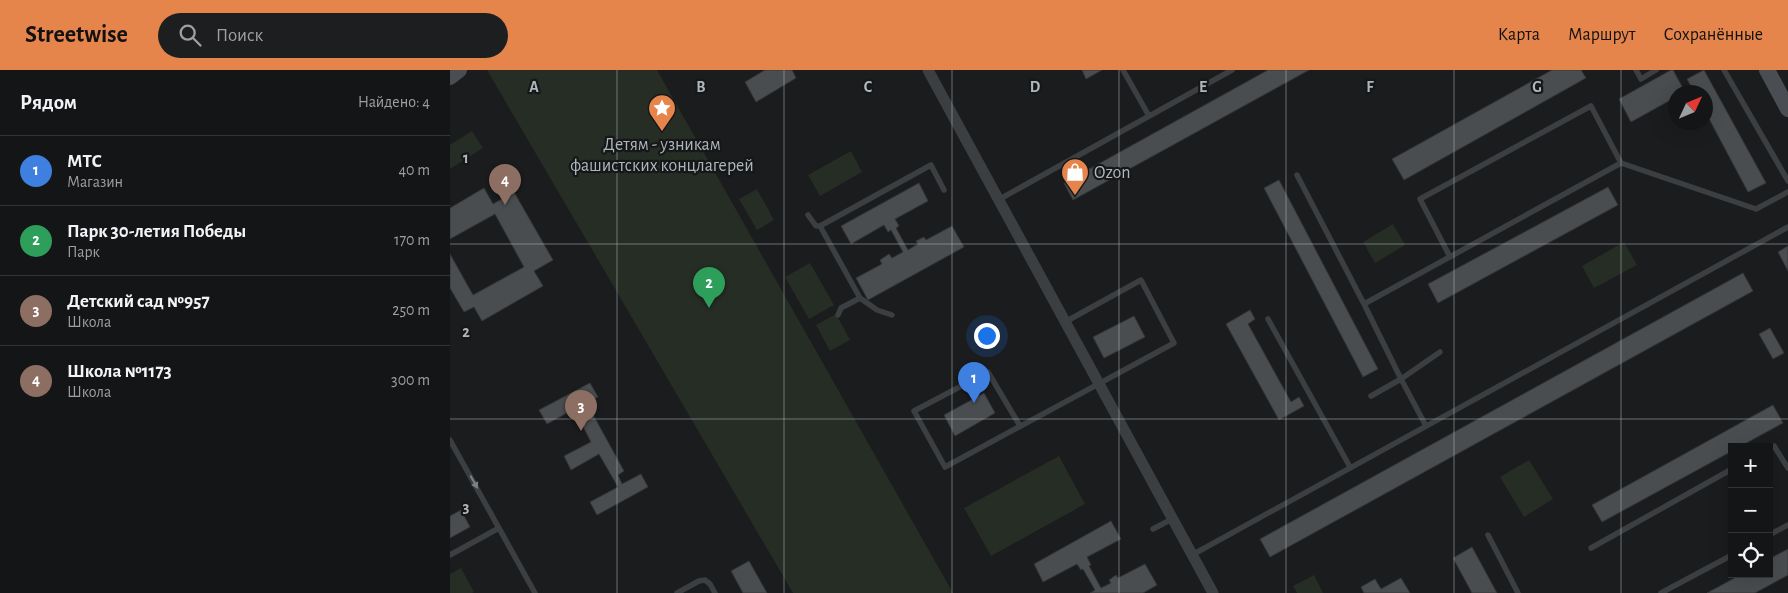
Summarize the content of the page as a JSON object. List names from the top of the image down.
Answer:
{
  "places": {
    "place": ["Детям - узникам фашистских концлагерей"],
    "shop": ["Ozon"]
  },
  "north": "top right",
  "page": {
    "header": "Streetwise",
    "search": "Поиск",
    "nav": ["Карта", "Маршрут", "Сохранённые"],
    "heading": ["Рядом", "Найдено: 4"],
    "list": [
      {
        "mark": "1",
        "name": "МТС",
        "note": "Магазин",
        "value": "40 m"
      },
      {
        "mark": "2",
        "name": "Парк 30-летия Победы",
        "note": "Парк",
        "value": "170 m"
      },
      {
        "mark": "3",
        "name": "Детский сад №957",
        "note": "Школа",
        "value": "250 m"
      },
      {
        "mark": "4",
        "name": "Школа №1173",
        "note": "Школа",
        "value": "300 m"
      }
    ],
    "pins": [
      "4",
      "2",
      "1",
      "3"
    ],
    "map_buttons": ["+", "−"]
  },
  "grid": {
    "columns": [
      "A",
      "B",
      "C",
      "D",
      "E",
      "F",
      "G"
    ],
    "rows": ["1", "2", "3"]
  }
}
